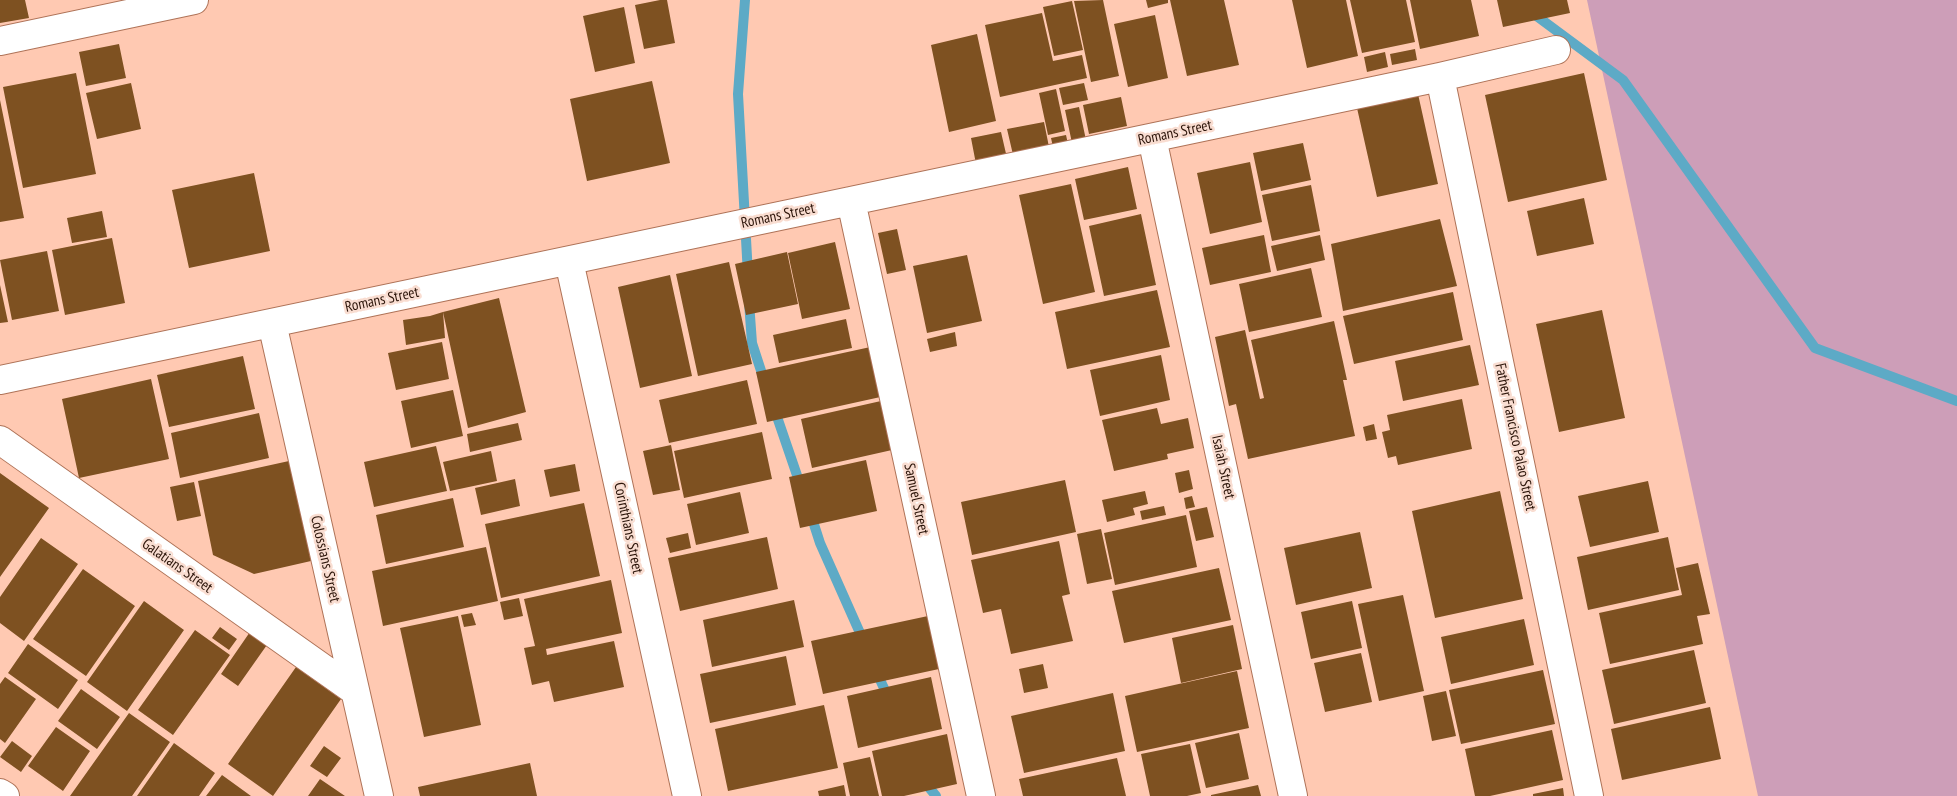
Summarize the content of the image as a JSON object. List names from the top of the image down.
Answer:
{
  "streets": {
    "street": [
      "Romans Street",
      "Father Francisco Palao Street",
      "Isaiah Street",
      "Samuel Street",
      "Corinthians Street",
      "Colossians Street",
      "Galatians Street"
    ]
  },
  "crossings": [
    ["Romans Street", "Father Francisco Palao Street"],
    ["Romans Street", "Isaiah Street"],
    ["Romans Street", "Samuel Street"],
    ["Romans Street", "Corinthians Street"],
    ["Romans Street", "Colossians Street"],
    ["Colossians Street", "Galatians Street"]
  ]
}
